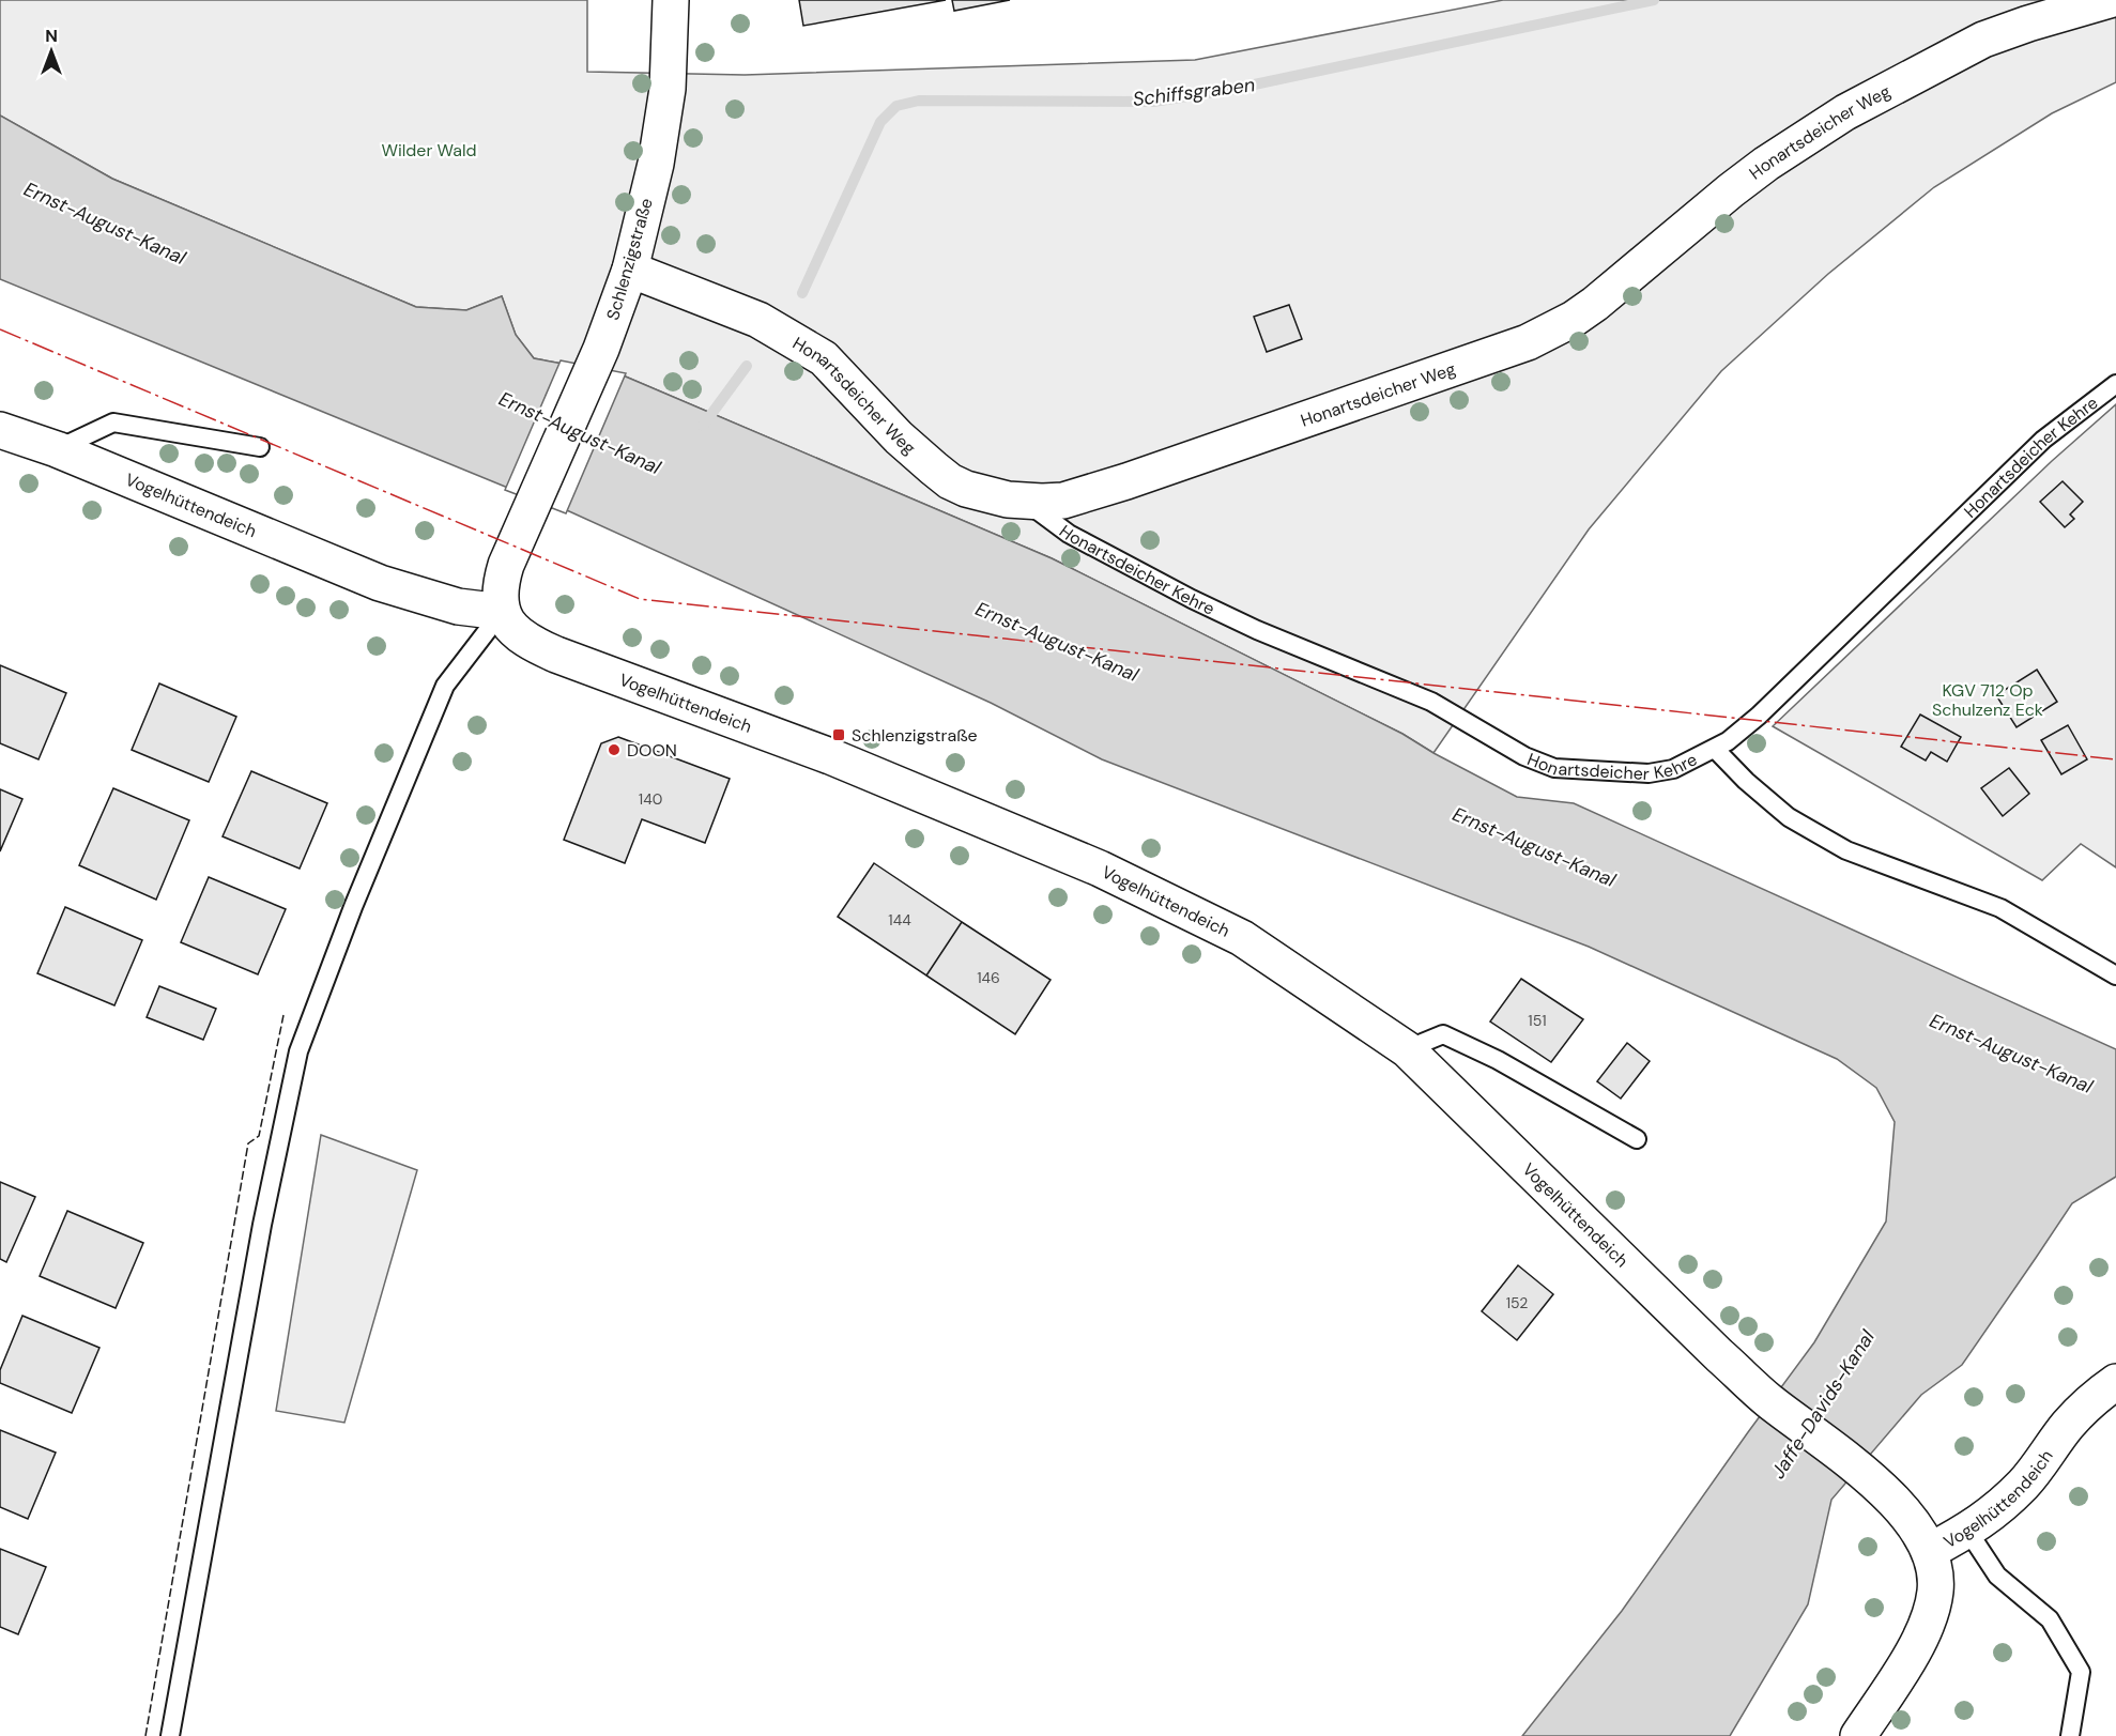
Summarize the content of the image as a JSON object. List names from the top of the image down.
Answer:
{
  "streets": {
    "street": ["Honartsdeicher Weg", "Schlenzigstraße", "Vogelhüttendeich"],
    "lane": ["Honartsdeicher Kehre"]
  },
  "crossings": [
    ["Honartsdeicher Weg", "Schlenzigstraße"],
    ["Honartsdeicher Weg", "Honartsdeicher Kehre"],
    ["Schlenzigstraße", "Vogelhüttendeich"]
  ],
  "water": ["Schiffsgraben", "Ernst-August-Kanal", "Jaffe-Davids-Kanal"],
  "parks": ["Wilder Wald", "KGV 712 Op Schulzenz Eck"],
  "places": {
    "transit": ["Schlenzigstraße"],
    "other": ["DOON"]
  },
  "house_numbers": [
    "140",
    "144",
    "146",
    "151",
    "152"
  ],
  "north": "top"
}
